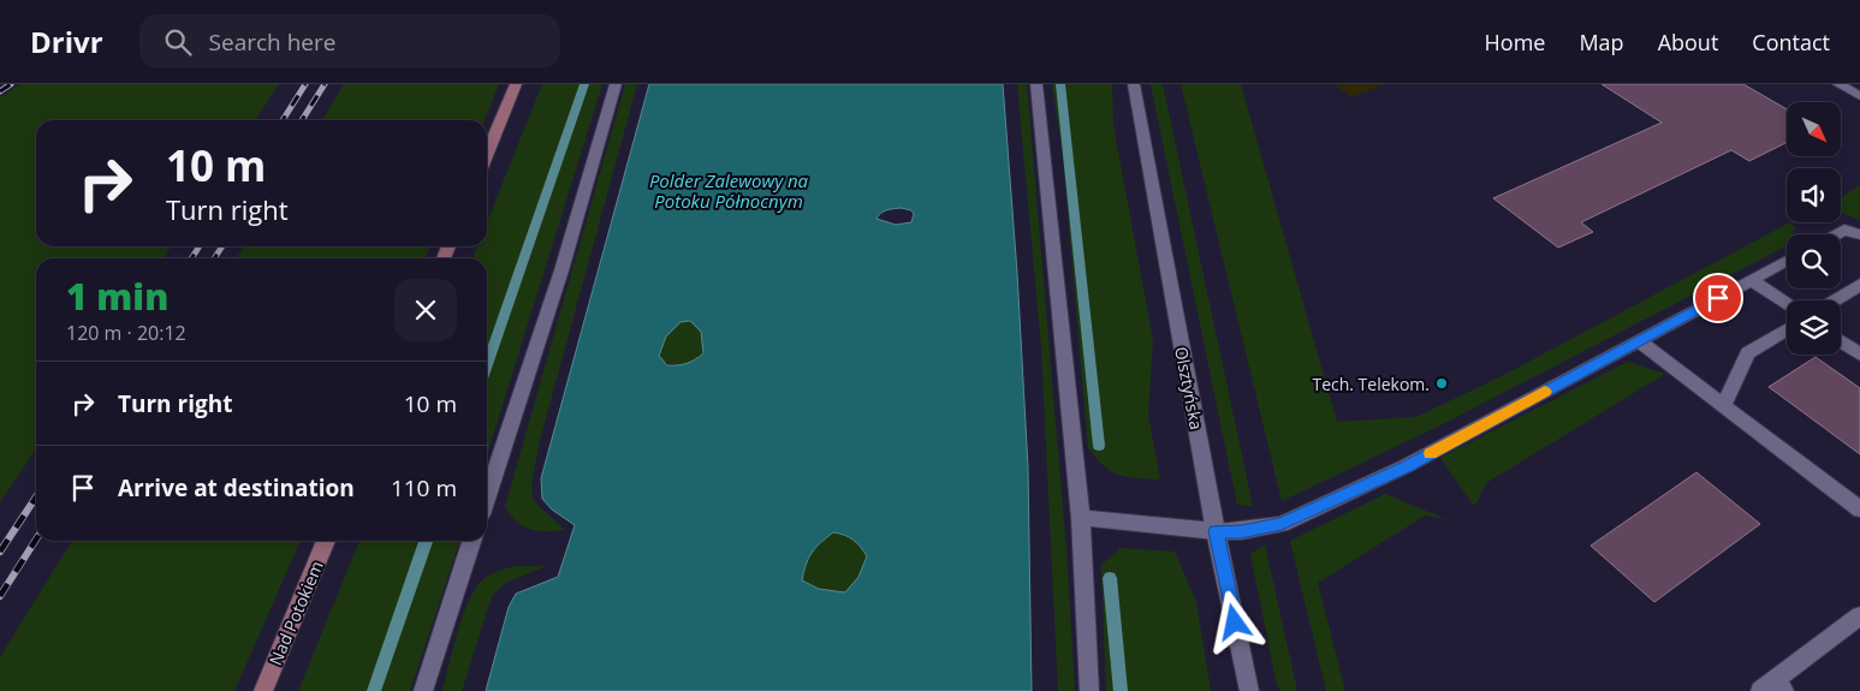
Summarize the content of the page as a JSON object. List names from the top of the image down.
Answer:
{
  "streets": {
    "main road": ["Nad Potokiem"],
    "street": ["Olsztyńska"]
  },
  "water": ["Polder Zalewowy na Potoku Północnym"],
  "places": ["Tech. Telekom."],
  "north": "bottom right",
  "page": {
    "header": "Drivr",
    "search": "Search here",
    "nav": [
      "Home",
      "Map",
      "About",
      "Contact"
    ],
    "turn": ["10 m", "Turn right"],
    "heading": ["1 min", "120 m · 20:12"],
    "list": [
      {
        "name": "Turn right",
        "value": "10 m"
      },
      {
        "name": "Arrive at destination",
        "value": "110 m"
      }
    ]
  }
}
